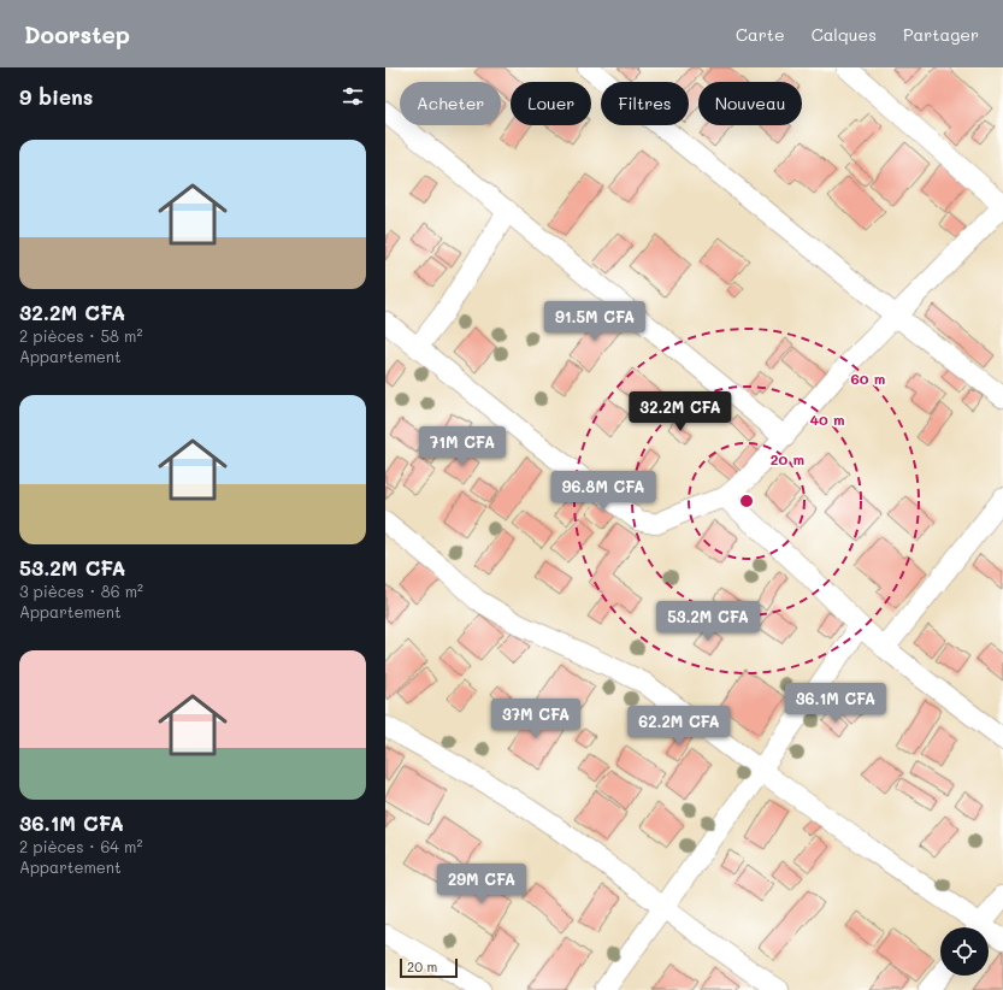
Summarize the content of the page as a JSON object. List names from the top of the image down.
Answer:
{
  "scale_bar": "20 m",
  "page": {
    "header": "Doorstep",
    "nav": ["Carte", "Calques", "Partager"],
    "heading": "9 biens",
    "chip": [
      "Acheter",
      "Louer",
      "Filtres",
      "Nouveau"
    ],
    "list": [
      {
        "name": "32.2M CFA",
        "note": "2 pièces · 58 m² · Appartement"
      },
      {
        "name": "53.2M CFA",
        "note": "3 pièces · 86 m² · Appartement"
      },
      {
        "name": "36.1M CFA",
        "note": "2 pièces · 64 m² · Appartement"
      }
    ],
    "price": [
      "91.5M CFA",
      "32.2M CFA",
      "71M CFA",
      "96.8M CFA",
      "53.2M CFA",
      "36.1M CFA",
      "37M CFA",
      "62.2M CFA",
      "29M CFA"
    ],
    "scale": "20 m"
  },
  "rings": ["60 m", "40 m", "20 m"]
}
